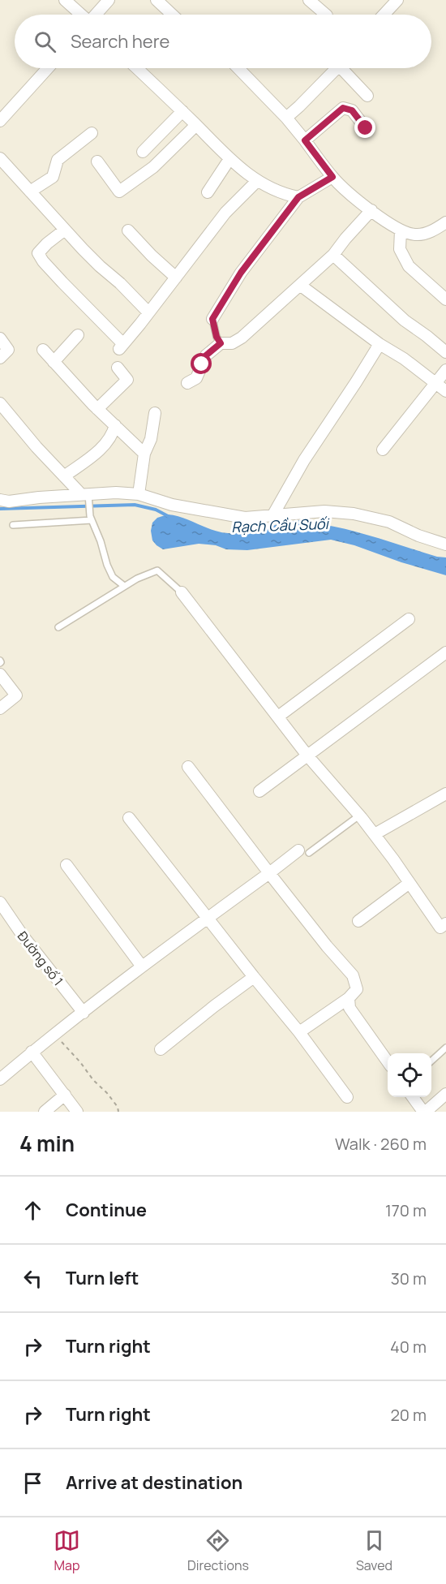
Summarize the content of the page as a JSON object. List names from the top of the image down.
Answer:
{
  "streets": {
    "street": ["Đường số 1"]
  },
  "water": ["Rạch Cầu Suối"],
  "page": {
    "search": "Search here",
    "heading": ["4 min", "Walk · 260 m"],
    "list": [
      ["Continue", "170 m"],
      ["Turn left", "30 m"],
      ["Turn right", "40 m"],
      ["Turn right", "20 m"],
      "Arrive at destination"
    ],
    "nav": ["Map", "Directions", "Saved"]
  }
}
